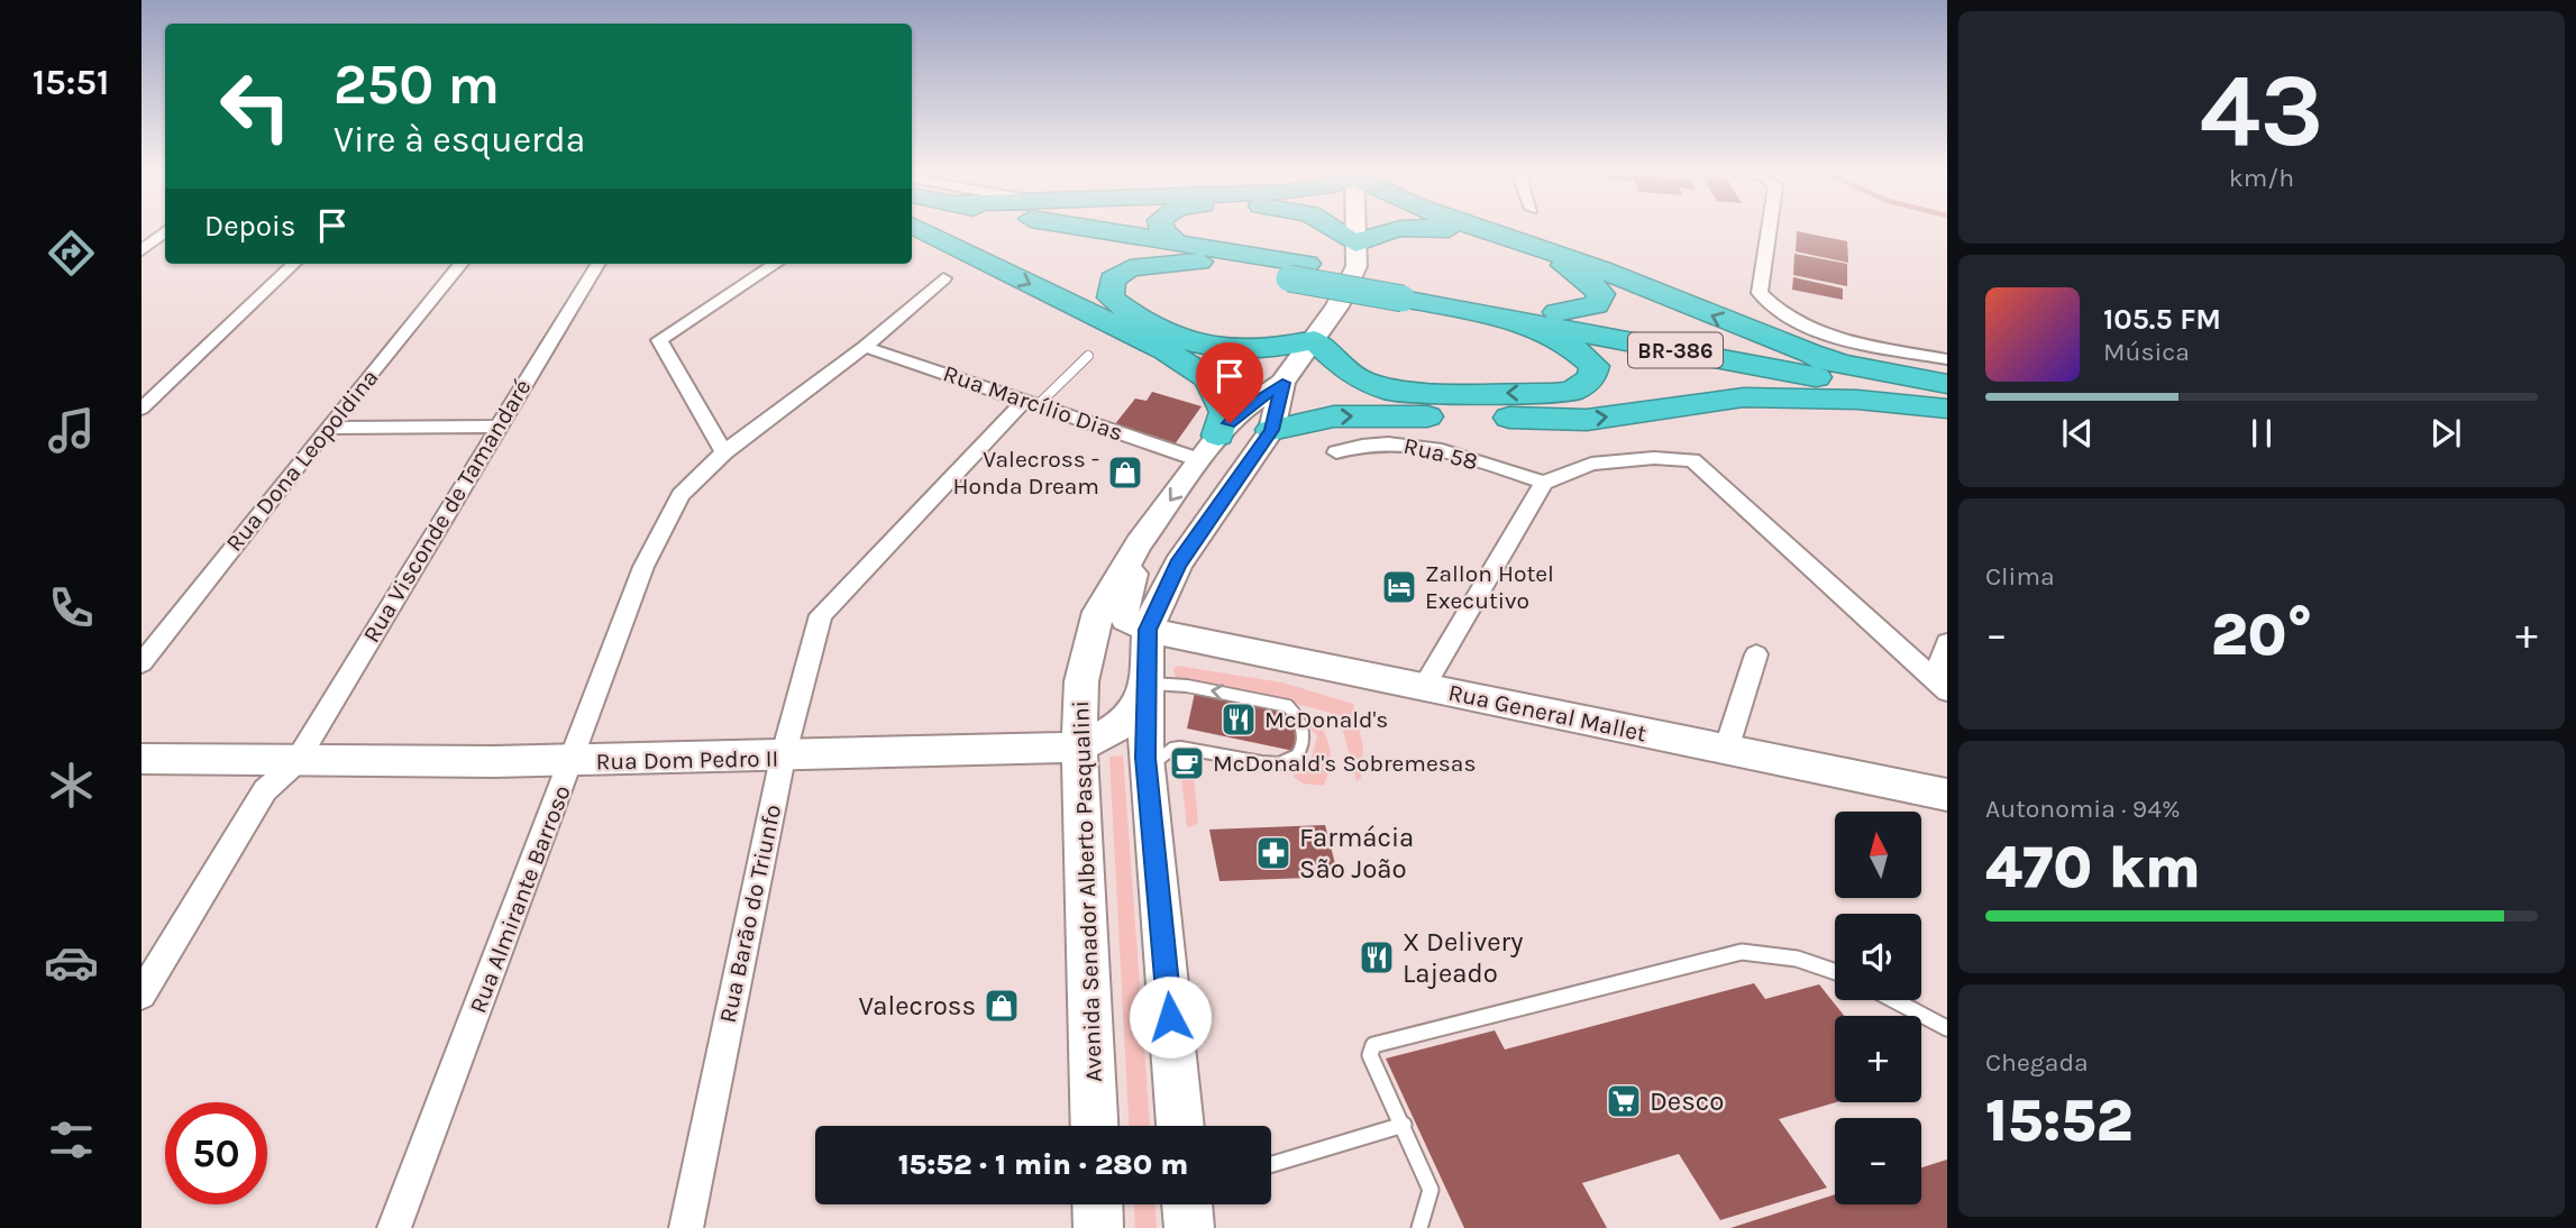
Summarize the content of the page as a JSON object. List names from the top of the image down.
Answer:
{
  "streets": {
    "highway": ["BR-386"],
    "main road": ["Rua General Mallet", "Rua Dom Pedro II", "Avenida Senador Alberto Pasqualini"],
    "street": [
      "Rua Marcílio Dias",
      "Rua 58",
      "Rua Dona Leopoldina",
      "Rua Visconde de Tamandaré",
      "Rua Almirante Barroso",
      "Rua Barão do Triunfo"
    ]
  },
  "crossings": [
    ["Rua Marcílio Dias", "Avenida Senador Alberto Pasqualini"],
    ["Rua Marcílio Dias", "Rua Almirante Barroso"],
    ["Rua Marcílio Dias", "Rua Barão do Triunfo"],
    ["Rua Visconde de Tamandaré", "Rua Dom Pedro II"],
    ["Rua General Mallet", "Avenida Senador Alberto Pasqualini"],
    ["Rua Dom Pedro II", "Avenida Senador Alberto Pasqualini"],
    ["Rua Dom Pedro II", "Rua Almirante Barroso"],
    ["Rua Dom Pedro II", "Rua Barão do Triunfo"]
  ],
  "places": {
    "shop": ["Valecross - Honda Dream", "Valecross"],
    "hotel": ["Zallon Hotel Executivo"],
    "restaurant": ["McDonald's", "X Delivery Lajeado"],
    "cafe": ["McDonald's Sobremesas"],
    "pharmacy": ["Farmácia São João"],
    "supermarket": ["Desco"]
  },
  "north": "top",
  "page": {
    "tabs": "15:51",
    "tile": [
      ["43", "km/h"],
      "Clima",
      ["Autonomia · 94%", "470 km"],
      ["Chegada", "15:52"]
    ],
    "turn": ["250 m", "Vire à esquerda"],
    "then": "Depois",
    "song": ["105.5 FM", "Música"],
    "heat": ["−", "20°", "+"],
    "map_buttons": ["+", "−"],
    "limit": "50",
    "trip": "15:52 · 1 min · 280 m"
  }
}
